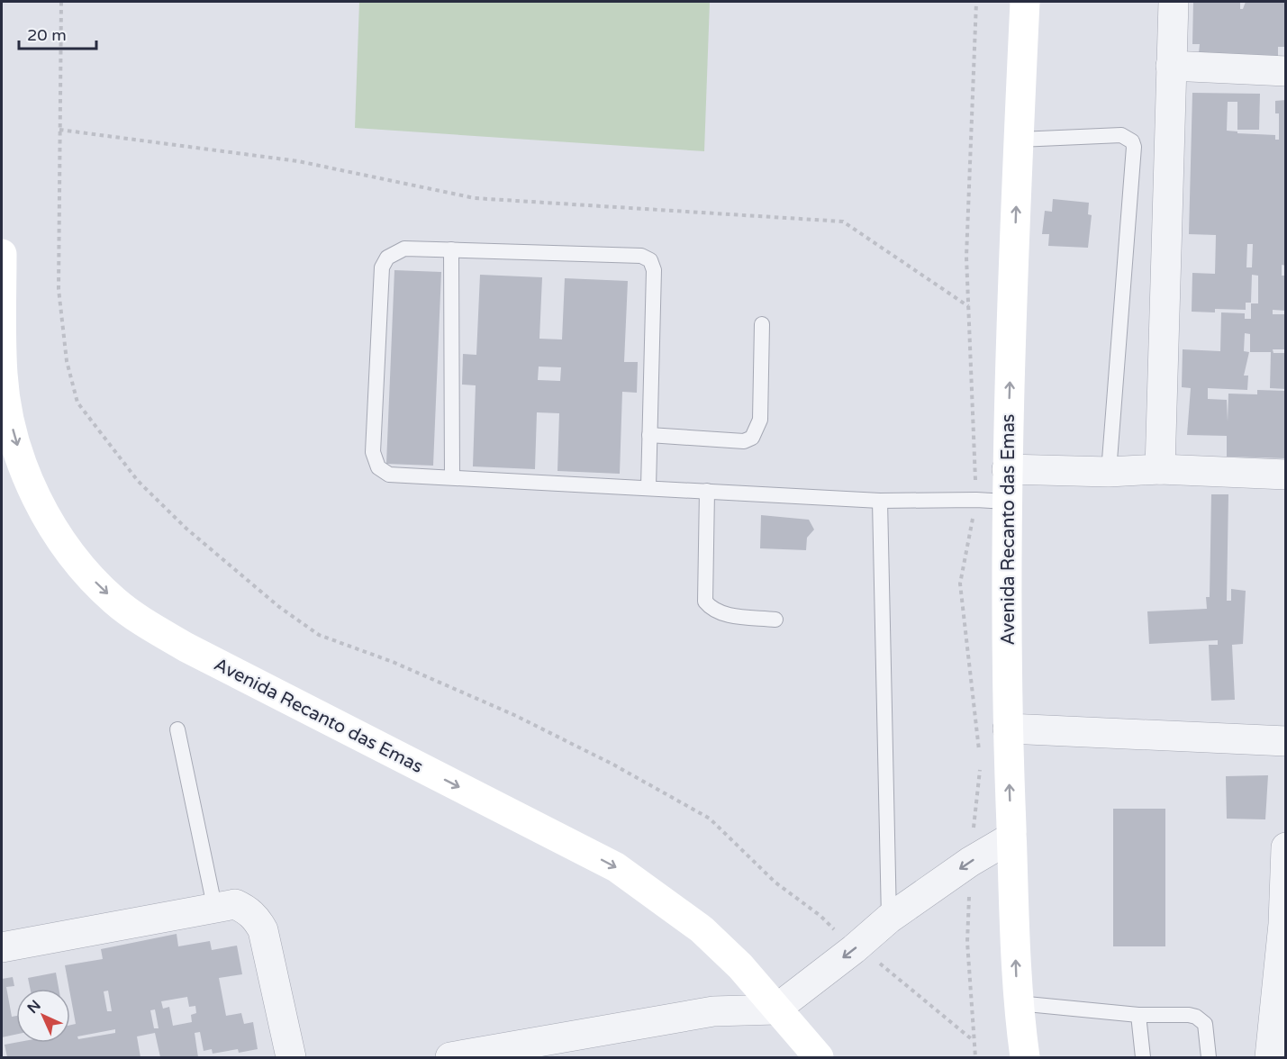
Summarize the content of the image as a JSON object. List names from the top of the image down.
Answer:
{
  "streets": {
    "main road": ["Avenida Recanto das Emas"]
  },
  "scale_bar": "20 m",
  "north": "top left"
}
